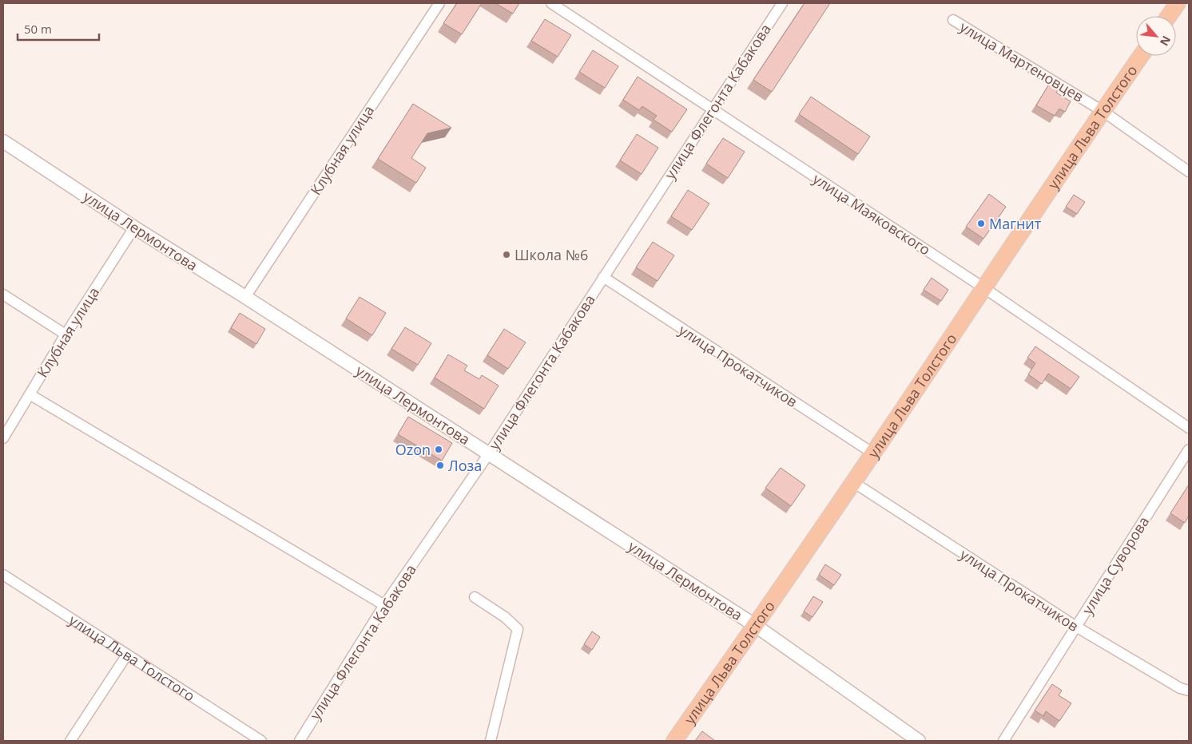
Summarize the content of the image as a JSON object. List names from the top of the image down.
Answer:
{
  "streets": {
    "main road": ["улица Льва Толстого"],
    "street": [
      "улица Мартеновцев",
      "улица Флегонта Кабакова",
      "Клубная улица",
      "улица Маяковского",
      "улица Лермонтова",
      "улица Прокатчиков",
      "улица Суворова"
    ]
  },
  "crossings": [
    ["улица Мартеновцев", "улица Льва Толстого"],
    ["улица Флегонта Кабакова", "улица Маяковского"],
    ["улица Флегонта Кабакова", "улица Лермонтова"],
    ["улица Флегонта Кабакова", "улица Прокатчиков"],
    ["улица Льва Толстого", "улица Маяковского"],
    ["улица Льва Толстого", "улица Лермонтова"],
    ["улица Льва Толстого", "улица Прокатчиков"],
    ["Клубная улица", "улица Лермонтова"],
    ["улица Прокатчиков", "улица Суворова"]
  ],
  "places": [
    "Магнит",
    "Школа №6",
    "Ozon",
    "Лоза"
  ],
  "scale_bar": "50 m",
  "north": "bottom right"
}
